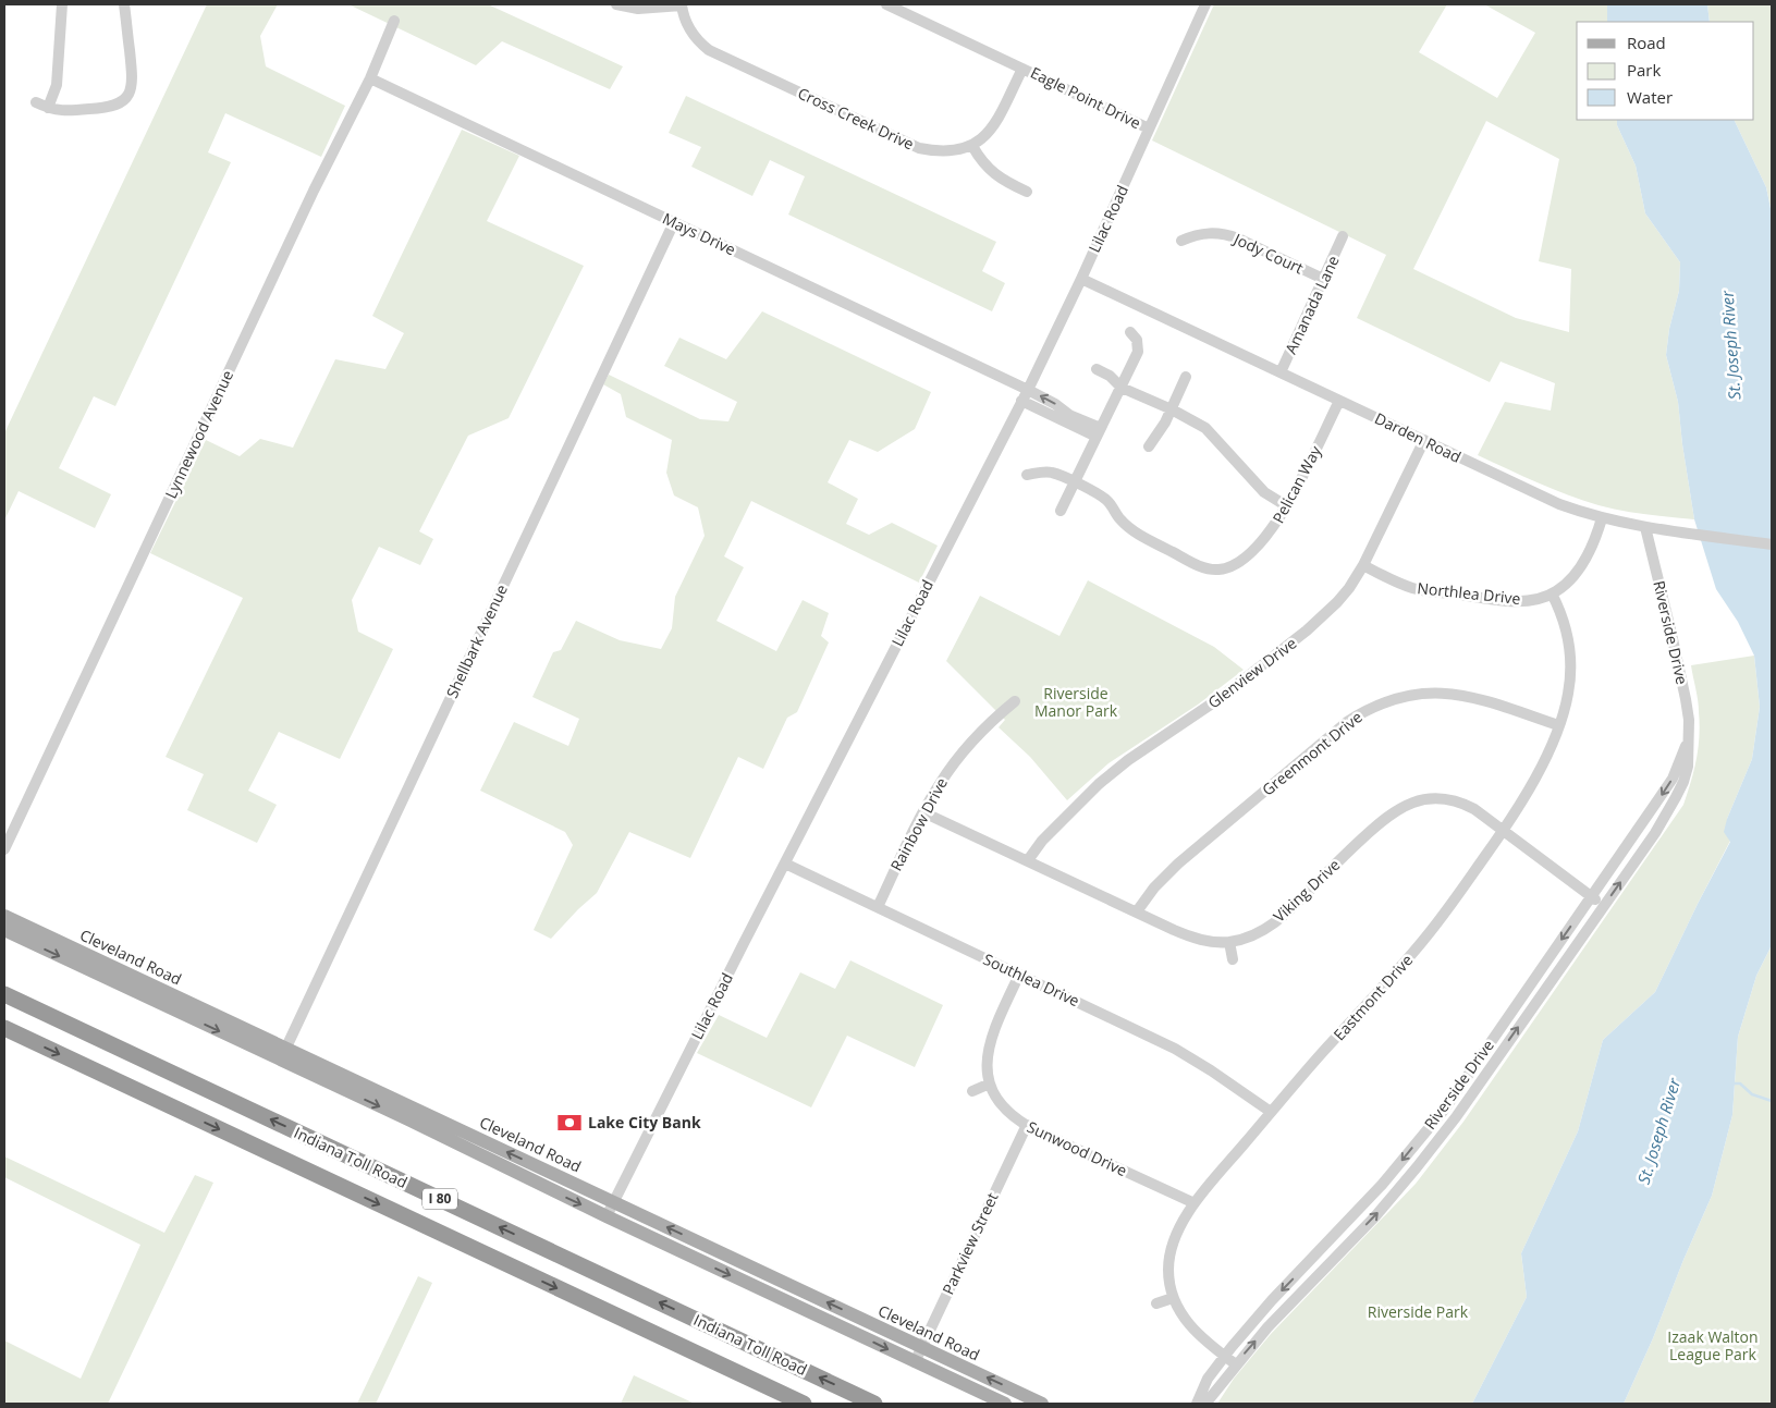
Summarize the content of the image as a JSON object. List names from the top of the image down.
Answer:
{
  "streets": {
    "highway": ["Indiana Toll Road", "I 80"],
    "main road": ["Cleveland Road"],
    "street": [
      "Eagle Point Drive",
      "Cross Creek Drive",
      "Lilac Road",
      "Mays Drive",
      "Jody Court",
      "Amanada Lane",
      "Lynnewood Avenue",
      "Darden Road",
      "Pelican Way",
      "Northlea Drive",
      "Riverside Drive",
      "Shellbark Avenue",
      "Glenview Drive",
      "Greenmont Drive",
      "Rainbow Drive",
      "Viking Drive",
      "Southlea Drive",
      "Eastmont Drive",
      "Sunwood Drive",
      "Parkview Street"
    ]
  },
  "crossings": [
    ["Eagle Point Drive", "Cross Creek Drive"],
    ["Eagle Point Drive", "Lilac Road"],
    ["Lilac Road", "Mays Drive"],
    ["Lilac Road", "Darden Road"],
    ["Lilac Road", "Cleveland Road"],
    ["Lilac Road", "Southlea Drive"],
    ["Mays Drive", "Lynnewood Avenue"],
    ["Mays Drive", "Shellbark Avenue"],
    ["Jody Court", "Amanada Lane"],
    ["Amanada Lane", "Darden Road"],
    ["Darden Road", "Pelican Way"],
    ["Darden Road", "Northlea Drive"],
    ["Darden Road", "Riverside Drive"],
    ["Darden Road", "Glenview Drive"],
    ["Northlea Drive", "Glenview Drive"],
    ["Northlea Drive", "Eastmont Drive"],
    ["Riverside Drive", "Viking Drive"],
    ["Riverside Drive", "Eastmont Drive"],
    ["Shellbark Avenue", "Cleveland Road"],
    ["Glenview Drive", "Viking Drive"],
    ["Greenmont Drive", "Viking Drive"],
    ["Greenmont Drive", "Eastmont Drive"],
    ["Rainbow Drive", "Viking Drive"],
    ["Rainbow Drive", "Southlea Drive"],
    ["Viking Drive", "Eastmont Drive"],
    ["Cleveland Road", "Parkview Street"],
    ["Southlea Drive", "Eastmont Drive"],
    ["Southlea Drive", "Sunwood Drive"],
    ["Eastmont Drive", "Sunwood Drive"],
    ["Sunwood Drive", "Parkview Street"]
  ],
  "water": ["St. Joseph River"],
  "parks": ["Riverside Manor Park", "Riverside Park", "Izaak Walton League Park"],
  "places": {
    "bank": ["Lake City Bank"]
  },
  "legend": ["Road", "Park", "Water"]
}
